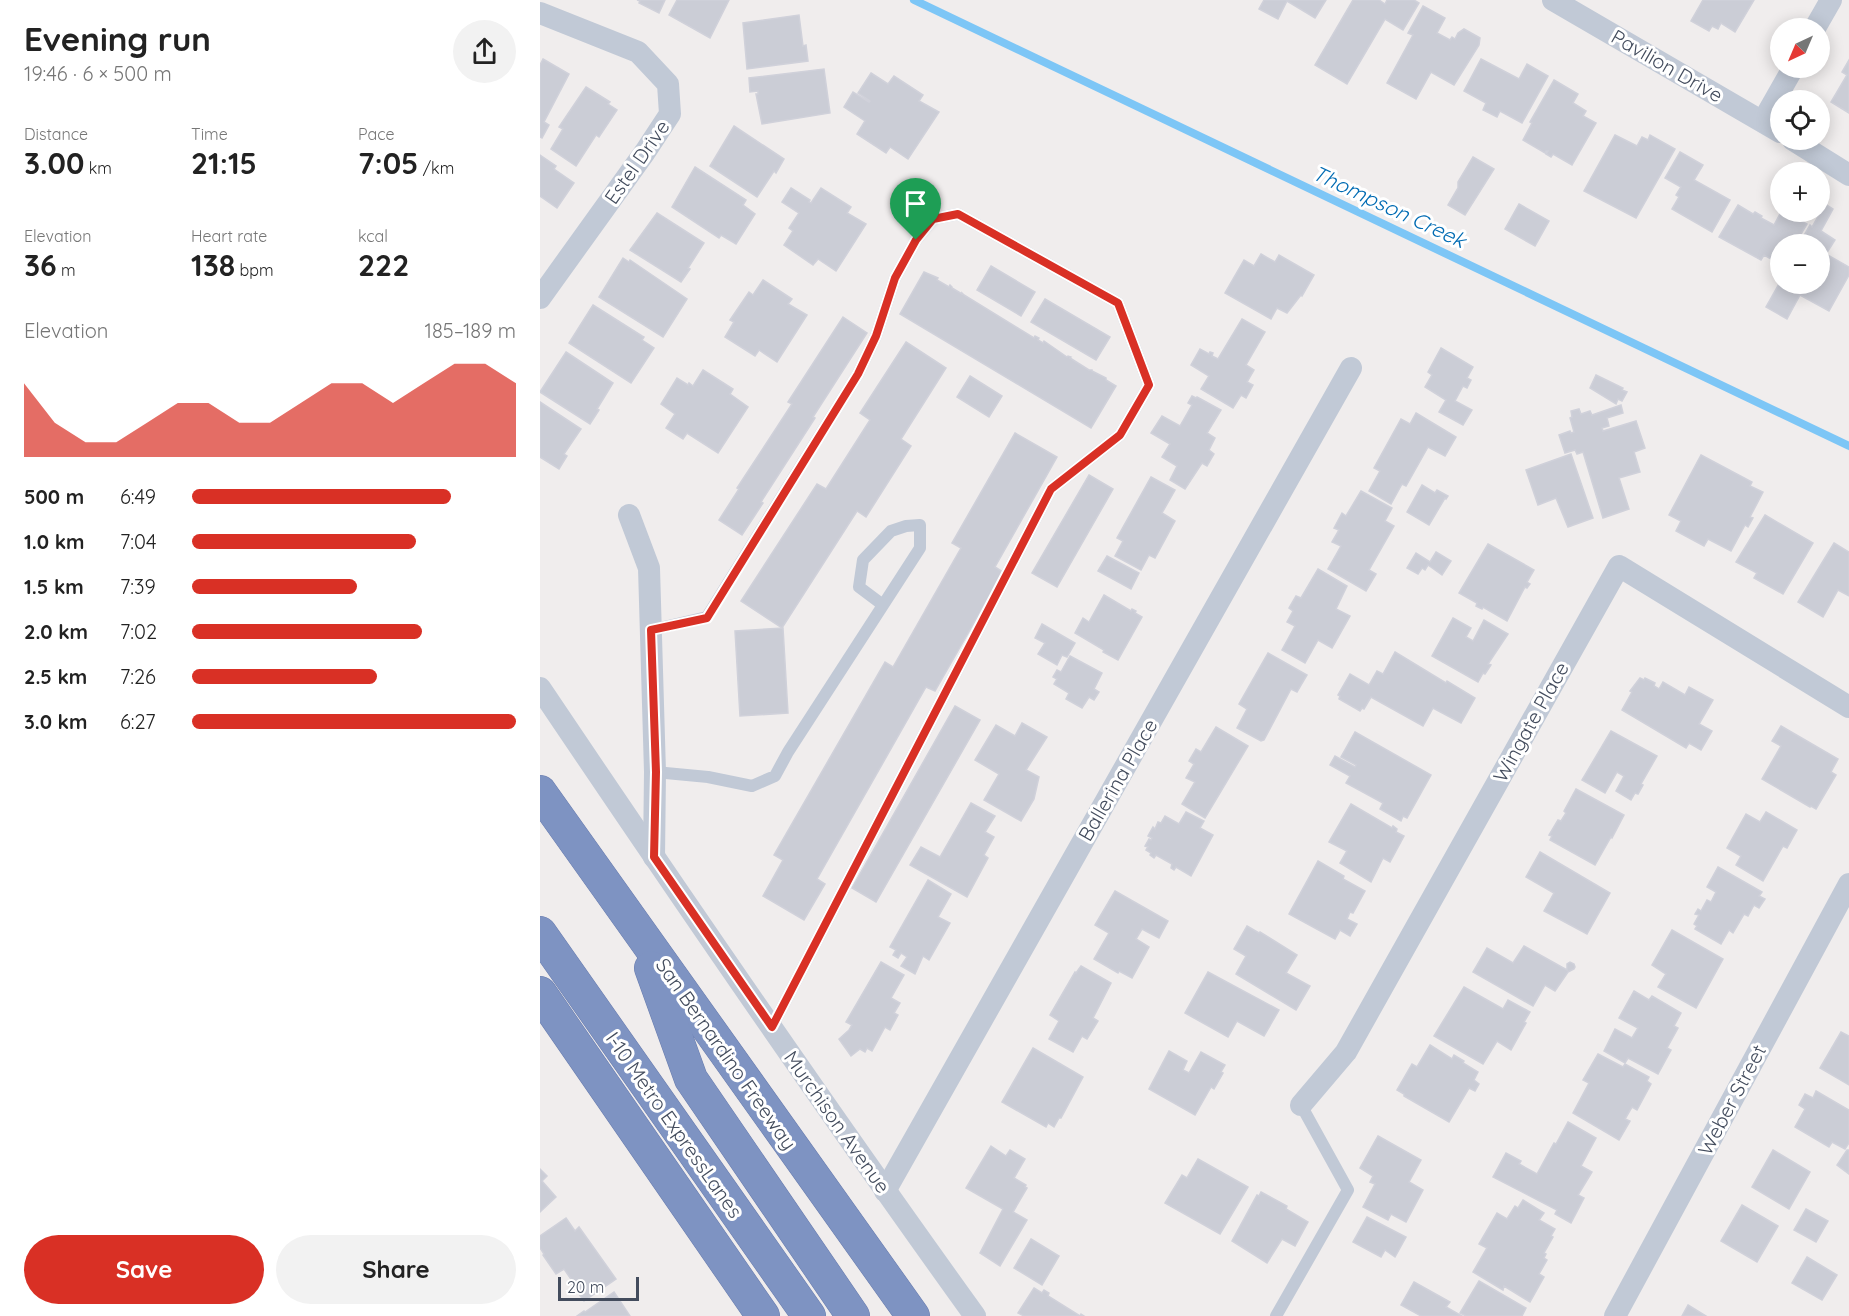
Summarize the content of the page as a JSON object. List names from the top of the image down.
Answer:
{
  "streets": {
    "highway": ["San Bernardino Freeway", "I-10 Metro ExpressLanes"],
    "street": [
      "Pavilion Drive",
      "Estel Drive",
      "Wingate Place",
      "Ballerina Place",
      "Weber Street",
      "Murchison Avenue"
    ]
  },
  "crossings": [
    ["Ballerina Place", "Murchison Avenue"],
    ["San Bernardino Freeway", "I-10 Metro ExpressLanes"]
  ],
  "water": ["Thompson Creek"],
  "scale_bar": "20 m",
  "north": "bottom left",
  "page": {
    "heading": ["Evening run", "19:46 · 6 × 500 m"],
    "map_buttons": ["+", "−"],
    "stats": [
      ["Distance", "3.00 km"],
      ["Time", "21:15"],
      ["Pace", "7:05 /km"],
      ["Elevation", "36 m"],
      ["Heart rate", "138 bpm"],
      ["kcal", "222"]
    ],
    "chart": ["Elevation", "185–189 m"],
    "list": [
      {
        "name": "500 m",
        "note": "6:49"
      },
      {
        "name": "1.0 km",
        "note": "7:04"
      },
      {
        "name": "1.5 km",
        "note": "7:39"
      },
      {
        "name": "2.0 km",
        "note": "7:02"
      },
      {
        "name": "2.5 km",
        "note": "7:26"
      },
      {
        "name": "3.0 km",
        "note": "6:27"
      }
    ],
    "buttons": ["Save", "Share"],
    "scale": "20 m"
  }
}
